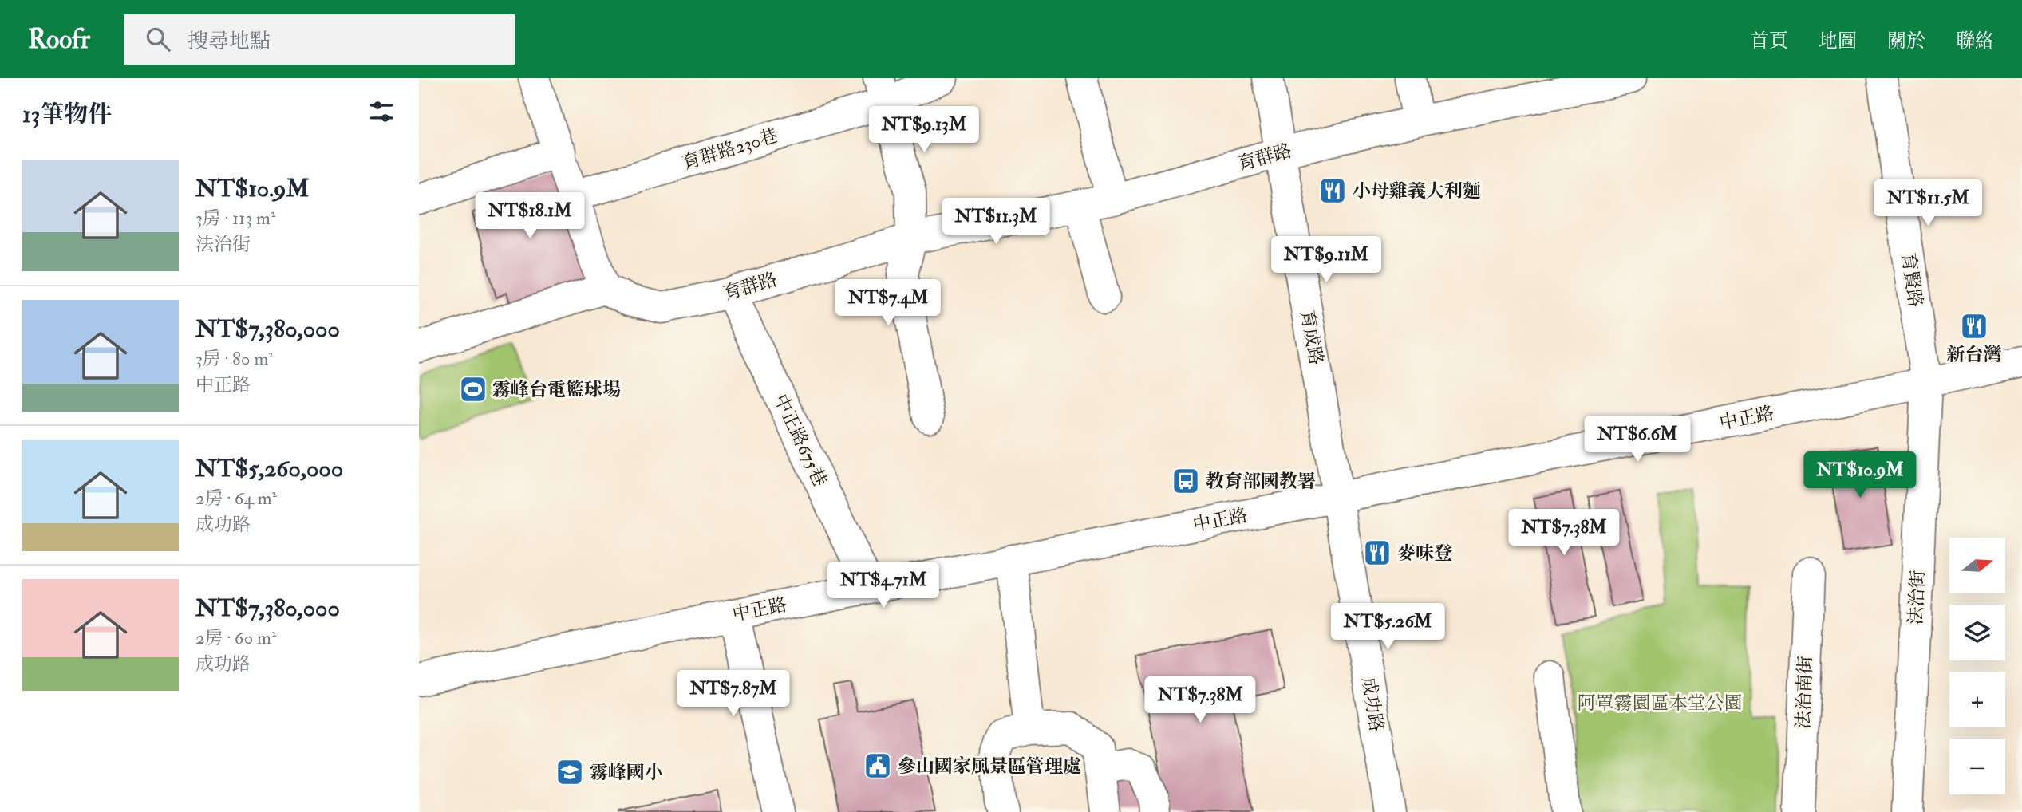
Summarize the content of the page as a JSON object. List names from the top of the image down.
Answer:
{
  "streets": {
    "street": [
      "育群路230巷",
      "育群路",
      "育賢路",
      "育成路",
      "中正路",
      "中正路675巷",
      "法治街",
      "法治南街",
      "成功路"
    ]
  },
  "crossings": [
    ["育群路", "育成路"],
    ["育群路", "中正路675巷"],
    ["育賢路", "中正路"],
    ["育賢路", "法治街"],
    ["育成路", "中正路"],
    ["育成路", "成功路"],
    ["中正路", "中正路675巷"],
    ["中正路", "法治街"],
    ["中正路", "成功路"]
  ],
  "parks": ["阿罩霧園區本堂公園"],
  "places": {
    "restaurant": ["小母雞義大利麵", "新台灣", "麥味登"],
    "sports": ["霧峰台電籃球場"],
    "bus stop": ["教育部國教署"],
    "public building": ["參山國家風景區管理處"],
    "school or university": ["霧峰國小"]
  },
  "north": "right",
  "page": {
    "header": "Roofr",
    "search": "搜尋地點",
    "nav": [
      "首頁",
      "地圖",
      "關於",
      "聯絡"
    ],
    "heading": "13筆物件",
    "price": [
      "NT$9.13M",
      "NT$11.5M",
      "NT$18.1M",
      "NT$11.3M",
      "NT$9.11M",
      "NT$7.4M",
      "NT$6.6M",
      "NT$10.9M",
      "NT$7.38M",
      "NT$4.71M",
      "NT$5.26M",
      "NT$7.87M",
      "NT$7.38M"
    ],
    "list": [
      {
        "name": "NT$10.9M",
        "note": "3房 · 113 m² · 法治街"
      },
      {
        "name": "NT$7,380,000",
        "note": "3房 · 80 m² · 中正路"
      },
      {
        "name": "NT$5,260,000",
        "note": "2房 · 64 m² · 成功路"
      },
      {
        "name": "NT$7,380,000",
        "note": "2房 · 60 m² · 成功路"
      }
    ],
    "map_buttons": ["+", "−"]
  }
}
